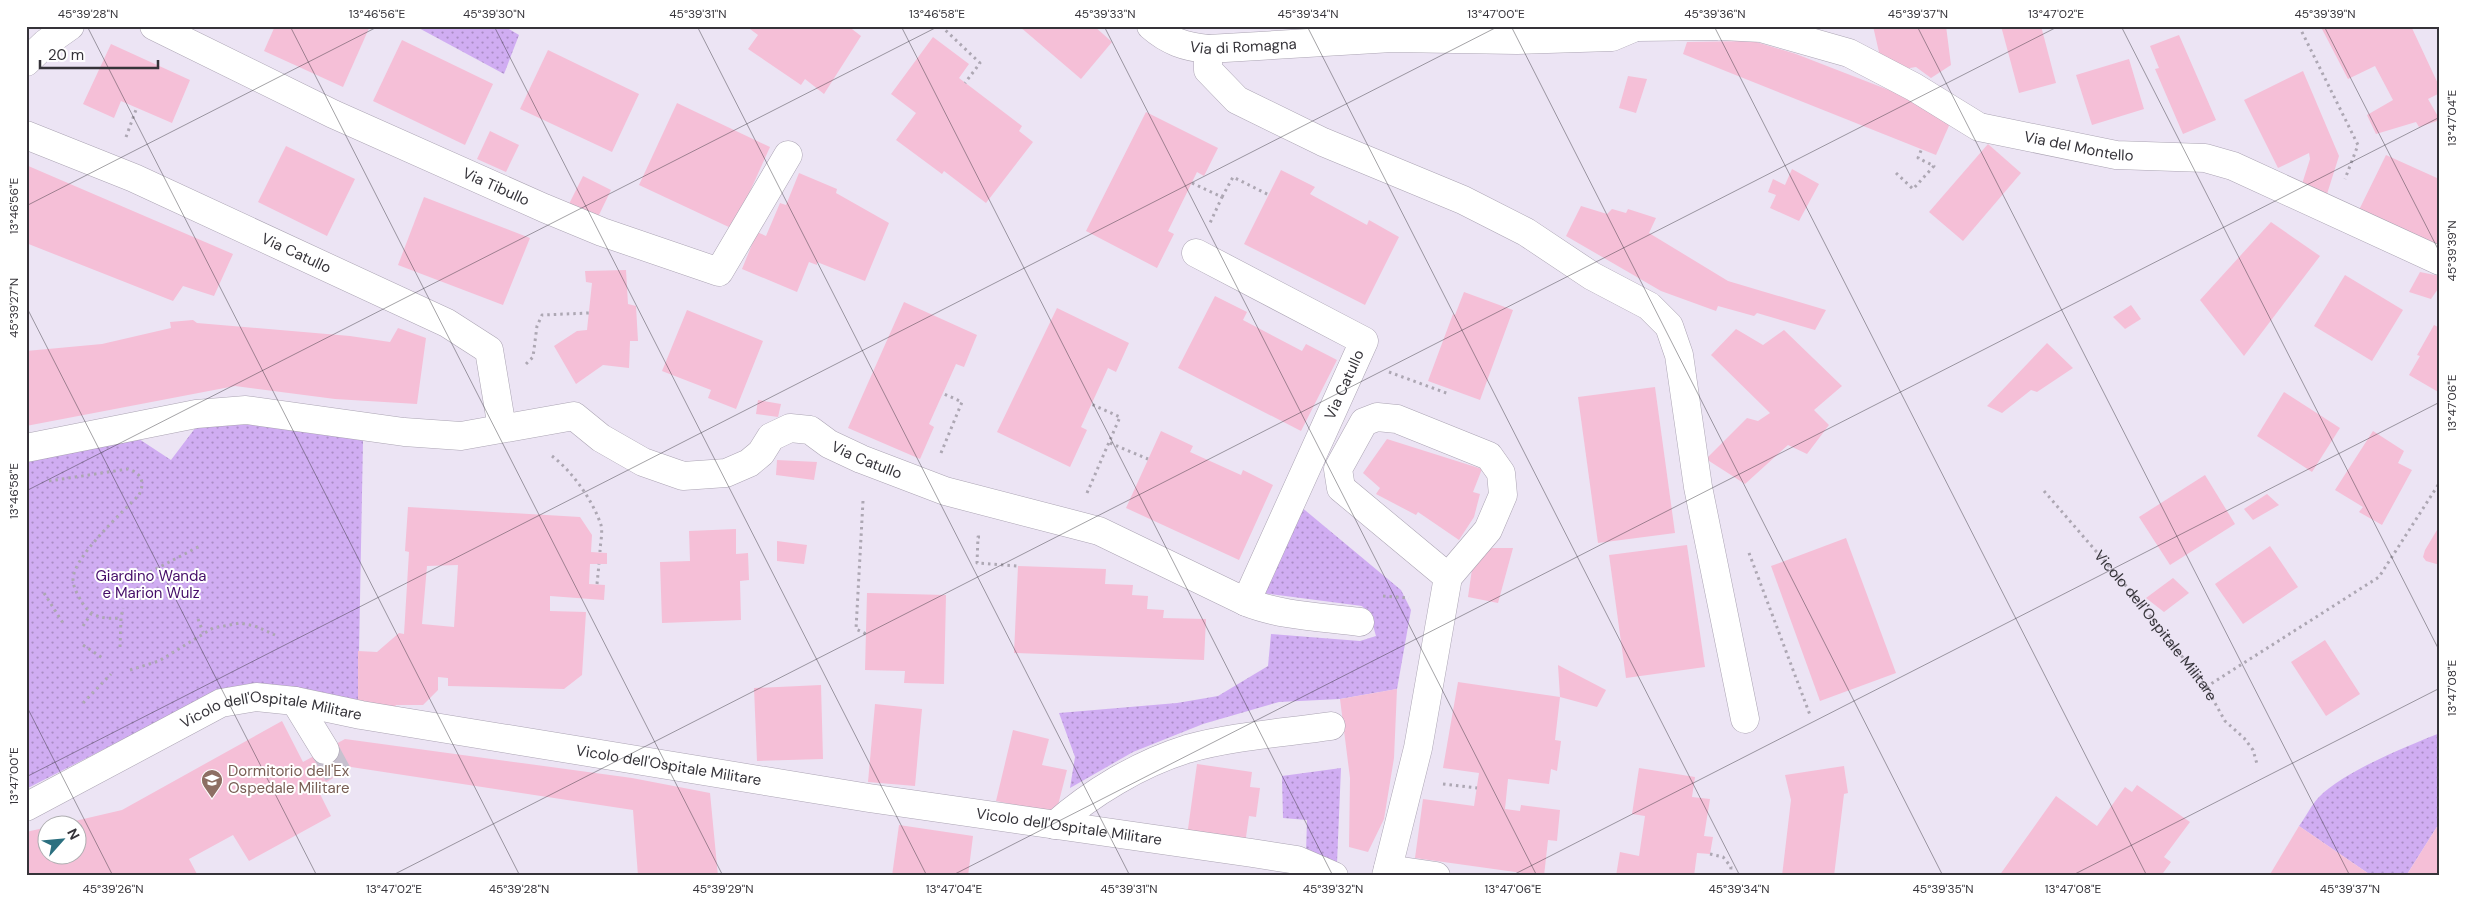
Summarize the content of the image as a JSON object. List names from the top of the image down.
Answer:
{
  "streets": {
    "street": [
      "Via di Romagna",
      "Via del Montello",
      "Via Tibullo",
      "Via Catullo",
      "Vicolo dell'Ospitale Militare"
    ]
  },
  "parks": ["Giardino Wanda e Marion Wulz"],
  "places": {
    "school or university": ["Dormitorio dell'Ex Ospedale Militare"]
  },
  "scale_bar": "20 m",
  "north": "top right",
  "coordinates": [
    "45°39'28\"N",
    "13°46'56\"E",
    "45°39'30\"N",
    "45°39'31\"N",
    "13°46'58\"E",
    "45°39'33\"N",
    "45°39'34\"N",
    "13°47'00\"E",
    "45°39'36\"N",
    "45°39'37\"N",
    "13°47'02\"E",
    "45°39'39\"N",
    "13°47'04\"E",
    "45°39'27\"N",
    "13°47'06\"E",
    "13°47'08\"E",
    "45°39'26\"N",
    "45°39'29\"N",
    "45°39'32\"N",
    "45°39'35\"N"
  ]
}
